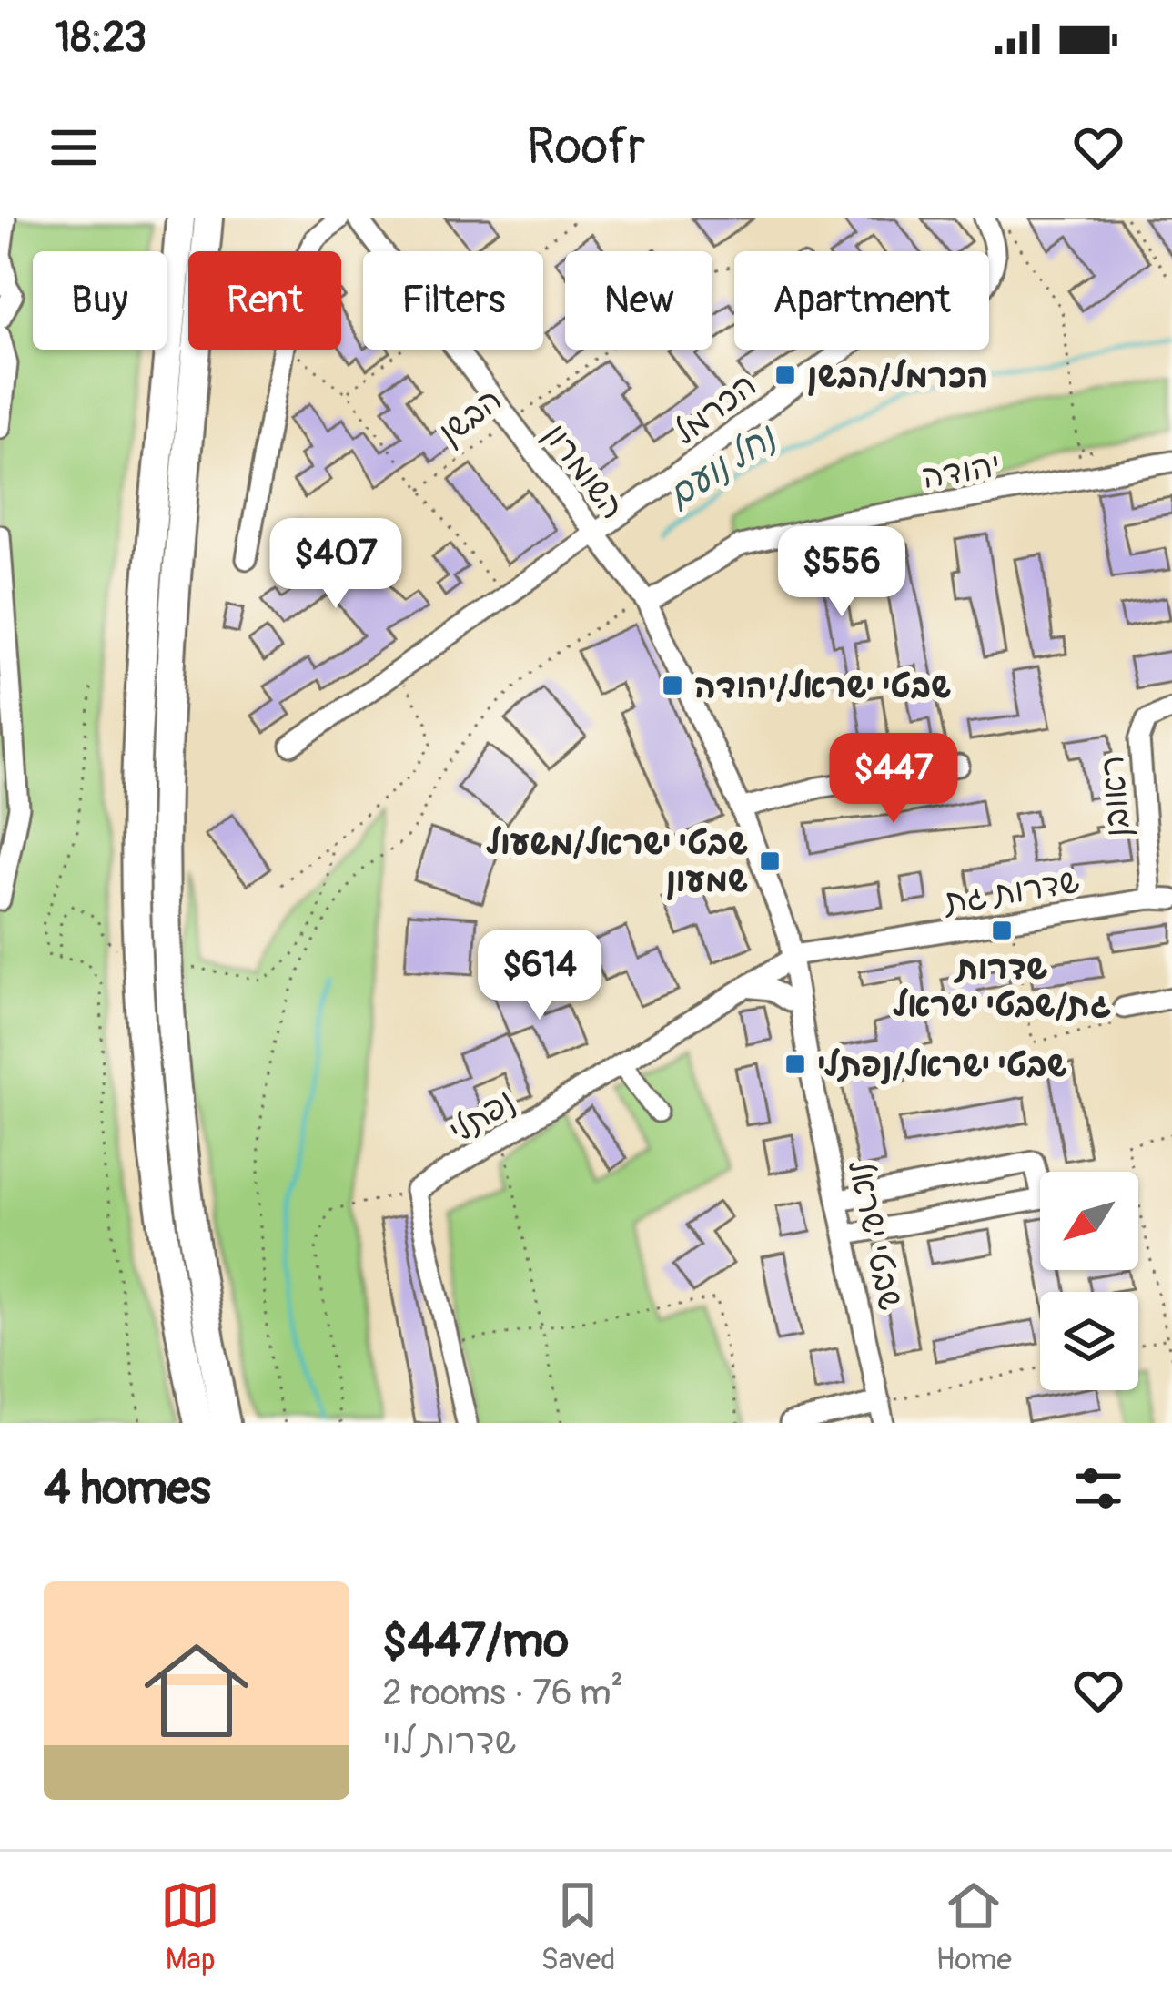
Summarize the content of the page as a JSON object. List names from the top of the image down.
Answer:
{
  "streets": {
    "street": [
      "הכרמל",
      "יהודה",
      "השומרון",
      "ראובן",
      "שדרות גת",
      "נפתלי",
      "שבטי ישראל"
    ],
    "path": ["הבשן"]
  },
  "crossings": [
    ["הכרמל", "השומרון"],
    ["הבשן", "השומרון"],
    ["יהודה", "השומרון"],
    ["יהודה", "שבטי ישראל"],
    ["השומרון", "שבטי ישראל"],
    ["ראובן", "שדרות גת"],
    ["שדרות גת", "נפתלי"],
    ["שדרות גת", "שבטי ישראל"],
    ["נפתלי", "שבטי ישראל"]
  ],
  "water": ["נחל נועם"],
  "places": {
    "transit": [
      "הכרמל/הבשן",
      "שבטי ישראל/יהודה",
      "שבטי ישראל/משעול שמעון",
      "שדרות גת/שבטי ישראל",
      "שבטי ישראל/נפתלי"
    ]
  },
  "north": "bottom left",
  "page": {
    "status": "18:23",
    "header": "Roofr",
    "chip": [
      "Buy",
      "Rent",
      "Filters",
      "New",
      "Apartment"
    ],
    "price": [
      "$407",
      "$556",
      "$447",
      "$614"
    ],
    "heading": "4 homes",
    "list": [
      {
        "name": "$447/mo",
        "note": "2 rooms · 76 m² · שדרות לוי"
      }
    ],
    "tabs": ["Map", "Saved", "Home"]
  }
}
